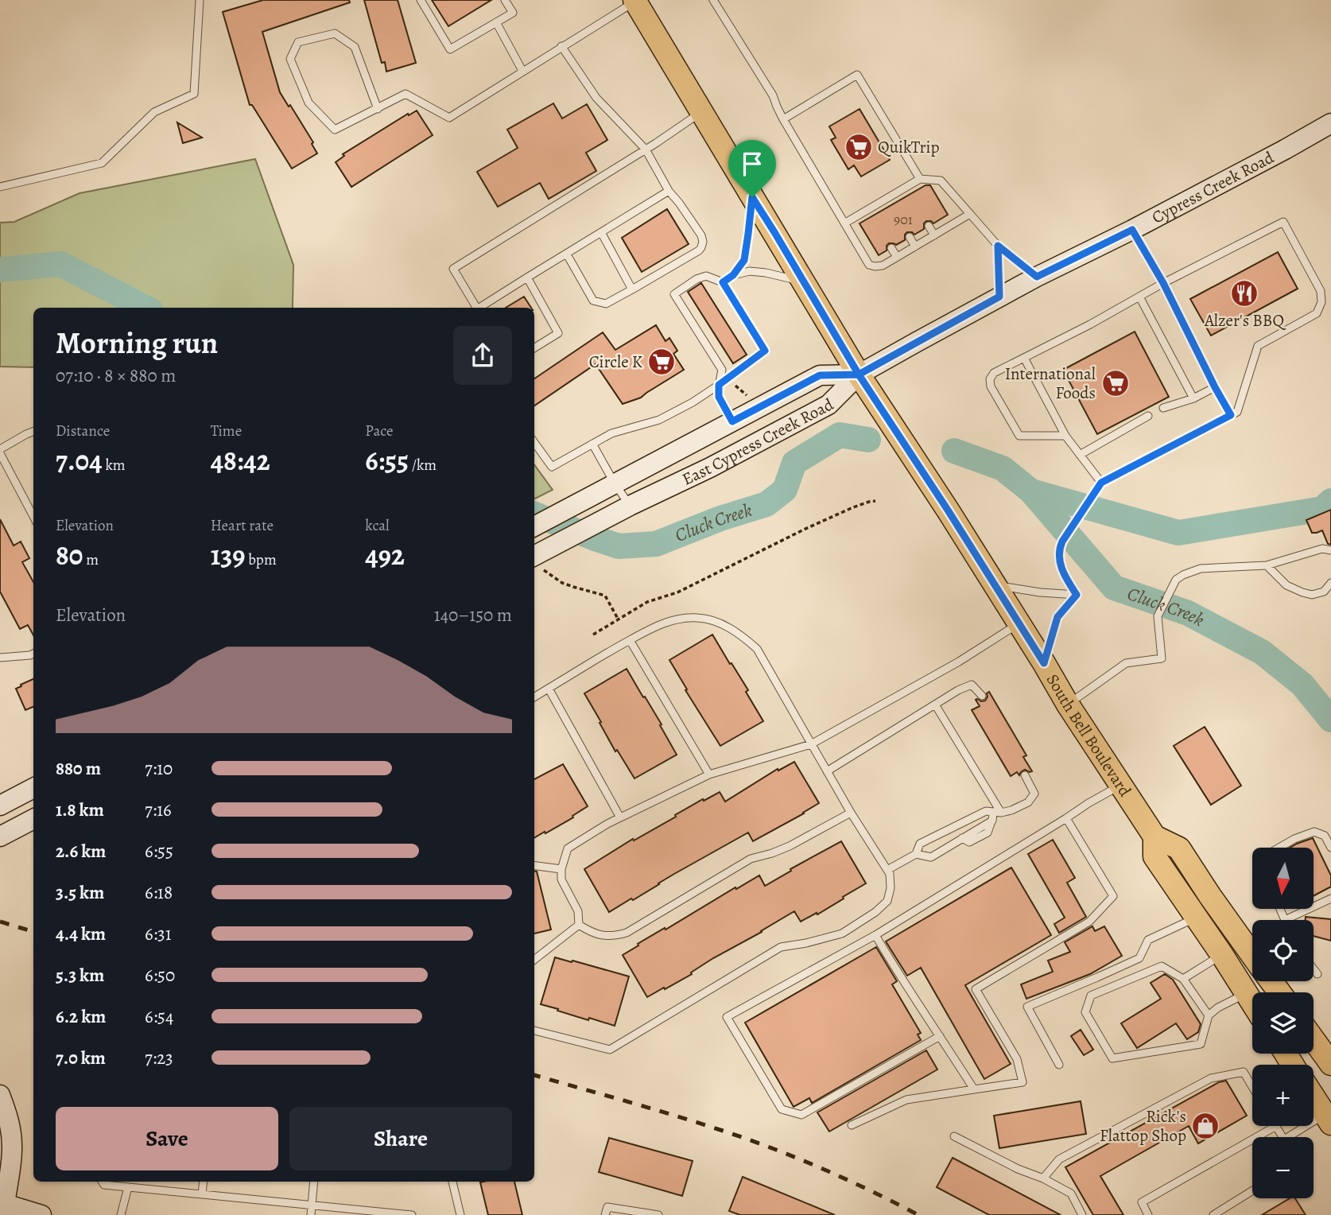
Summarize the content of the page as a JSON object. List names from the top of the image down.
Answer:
{
  "streets": {
    "main road": ["Cypress Creek Road", "East Cypress Creek Road", "South Bell Boulevard"]
  },
  "crossings": [
    ["Cypress Creek Road", "East Cypress Creek Road"],
    ["Cypress Creek Road", "South Bell Boulevard"],
    ["East Cypress Creek Road", "South Bell Boulevard"]
  ],
  "water": ["Cluck Creek"],
  "places": {
    "supermarket": ["QuikTrip", "Circle K", "International Foods"],
    "restaurant": ["Alzer's BBQ"],
    "shop": ["Rick's Flattop Shop"]
  },
  "house_numbers": ["901"],
  "north": "bottom",
  "page": {
    "heading": ["Morning run", "07:10 · 8 × 880 m"],
    "stats": [
      ["Distance", "7.04 km"],
      ["Time", "48:42"],
      ["Pace", "6:55 /km"],
      ["Elevation", "80 m"],
      ["Heart rate", "139 bpm"],
      ["kcal", "492"]
    ],
    "chart": ["Elevation", "140–150 m"],
    "list": [
      {
        "name": "880 m",
        "note": "7:10"
      },
      {
        "name": "1.8 km",
        "note": "7:16"
      },
      {
        "name": "2.6 km",
        "note": "6:55"
      },
      {
        "name": "3.5 km",
        "note": "6:18"
      },
      {
        "name": "4.4 km",
        "note": "6:31"
      },
      {
        "name": "5.3 km",
        "note": "6:50"
      },
      {
        "name": "6.2 km",
        "note": "6:54"
      },
      {
        "name": "7.0 km",
        "note": "7:23"
      }
    ],
    "map_buttons": ["+", "−"],
    "buttons": ["Save", "Share"]
  }
}
